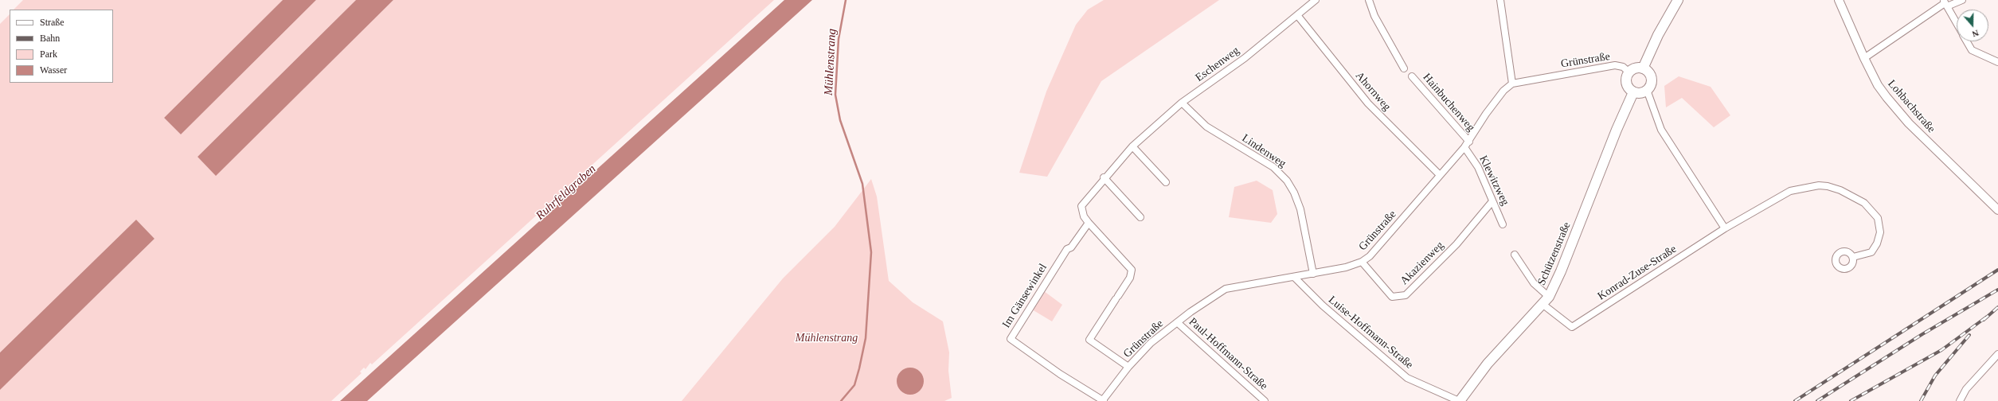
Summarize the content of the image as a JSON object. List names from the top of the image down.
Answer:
{
  "streets": {
    "main road": ["Schützenstraße"],
    "street": [
      "Grünstraße",
      "Eschenweg",
      "Ahornweg",
      "Hainbuchenweg",
      "Lohbachstraße",
      "Lindenweg",
      "Klewitzweg",
      "Akazienweg",
      "Konrad-Zuse-Straße",
      "Im Gänsewinkel",
      "Luise-Hoffmann-Straße",
      "Paul-Hoffmann-Straße"
    ]
  },
  "crossings": [
    ["Grünstraße", "Eschenweg"],
    ["Grünstraße", "Ahornweg"],
    ["Grünstraße", "Hainbuchenweg"],
    ["Grünstraße", "Lindenweg"],
    ["Grünstraße", "Klewitzweg"],
    ["Grünstraße", "Schützenstraße"],
    ["Grünstraße", "Akazienweg"],
    ["Grünstraße", "Im Gänsewinkel"],
    ["Grünstraße", "Luise-Hoffmann-Straße"],
    ["Grünstraße", "Paul-Hoffmann-Straße"],
    ["Eschenweg", "Ahornweg"],
    ["Eschenweg", "Lindenweg"],
    ["Eschenweg", "Im Gänsewinkel"],
    ["Klewitzweg", "Akazienweg"],
    ["Schützenstraße", "Konrad-Zuse-Straße"],
    ["Schützenstraße", "Luise-Hoffmann-Straße"]
  ],
  "water": ["Mühlenstrang", "Ruhrfeldgraben"],
  "parks": ["Mühlenstrang"],
  "legend": [
    "Straße",
    "Bahn",
    "Park",
    "Wasser"
  ],
  "north": "bottom"
}
